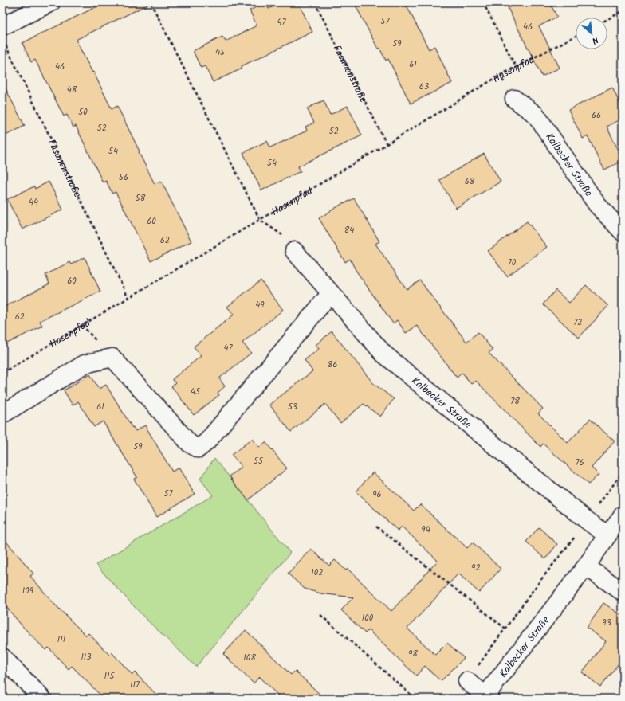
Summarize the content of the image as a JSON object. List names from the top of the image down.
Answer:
{
  "streets": {
    "street": ["Kalbecker Straße"],
    "path": ["Hasenpfad", "Fasanenstraße"]
  },
  "crossings": [
    ["Hasenpfad", "Fasanenstraße"]
  ],
  "house_numbers": [
    "57",
    "47",
    "46",
    "59",
    "45",
    "61",
    "46",
    "63",
    "48",
    "50",
    "66",
    "52",
    "52",
    "54",
    "54",
    "56",
    "68",
    "58",
    "44",
    "60",
    "84",
    "62",
    "70",
    "60",
    "49",
    "62",
    "72",
    "47",
    "86",
    "45",
    "78",
    "61",
    "53",
    "59",
    "55",
    "76",
    "57",
    "96",
    "94",
    "92",
    "102",
    "109",
    "100",
    "93",
    "111",
    "98",
    "113",
    "108",
    "115",
    "117"
  ],
  "north": "bottom right"
}
